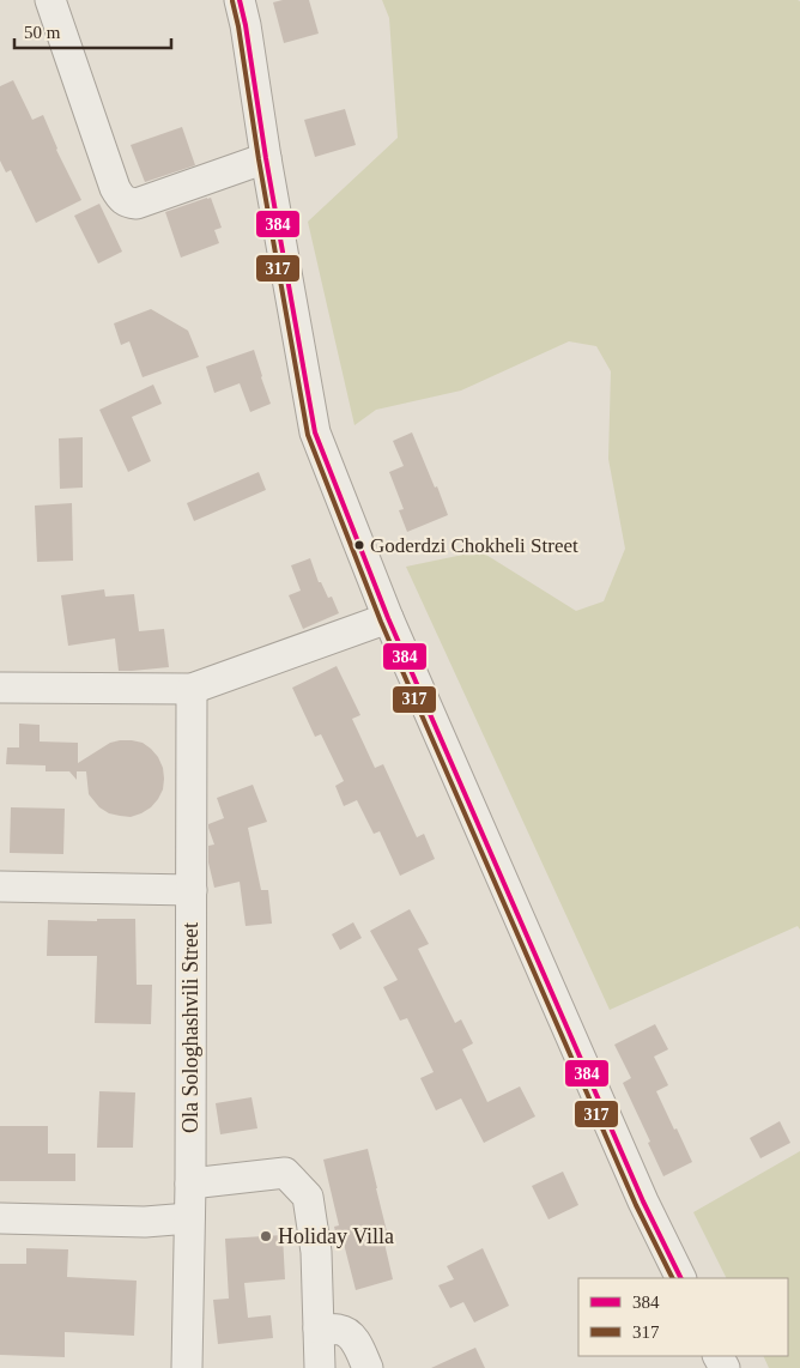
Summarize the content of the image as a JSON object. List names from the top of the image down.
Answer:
{
  "streets": {
    "street": ["Ola Sologhashvili Street"]
  },
  "places": ["Goderdzi Chokheli Street", "Holiday Villa"],
  "lines": ["transit line 384", "transit line 317"],
  "legend": ["384", "317"],
  "scale_bar": "50 m"
}
